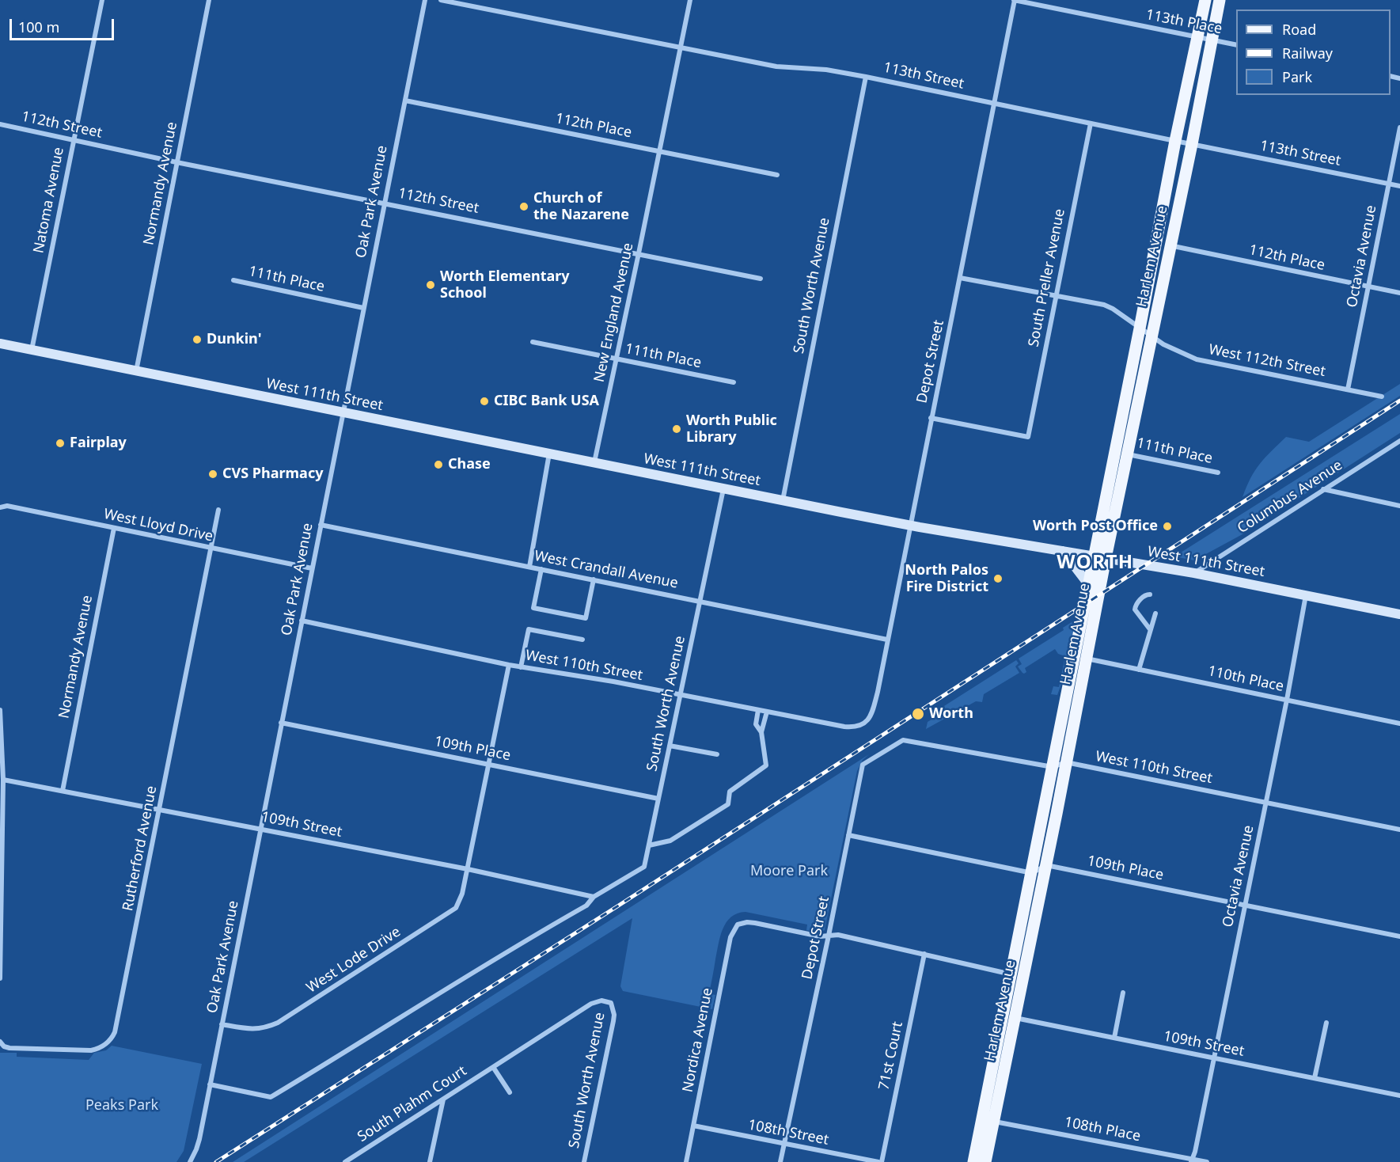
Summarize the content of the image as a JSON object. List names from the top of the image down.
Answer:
{
  "streets": {
    "main road": ["Harlem Avenue", "West 111th Street"],
    "street": [
      "113th Place",
      "113th Street",
      "112th Street",
      "112th Place",
      "Normandy Avenue",
      "Natoma Avenue",
      "Oak Park Avenue",
      "Octavia Avenue",
      "South Preller Avenue",
      "111th Place",
      "South Worth Avenue",
      "New England Avenue",
      "West 112th Street",
      "Depot Street",
      "Columbus Avenue",
      "West Lloyd Drive",
      "West Crandall Avenue",
      "West 110th Street",
      "110th Place",
      "109th Place",
      "109th Street",
      "Rutherford Avenue",
      "West Lode Drive",
      "Nordica Avenue",
      "71st Court",
      "South Plahm Court",
      "108th Place",
      "108th Street"
    ]
  },
  "crossings": [
    ["113th Place", "Harlem Avenue"],
    ["113th Place", "Depot Street"],
    ["113th Street", "Harlem Avenue"],
    ["113th Street", "Octavia Avenue"],
    ["113th Street", "South Preller Avenue"],
    ["113th Street", "South Worth Avenue"],
    ["113th Street", "New England Avenue"],
    ["113th Street", "Depot Street"],
    ["112th Street", "Normandy Avenue"],
    ["112th Street", "Natoma Avenue"],
    ["112th Street", "Oak Park Avenue"],
    ["112th Street", "New England Avenue"],
    ["112th Place", "Oak Park Avenue"],
    ["112th Place", "Harlem Avenue"],
    ["112th Place", "Octavia Avenue"],
    ["112th Place", "New England Avenue"],
    ["Normandy Avenue", "West 111th Street"],
    ["Normandy Avenue", "West Lloyd Drive"],
    ["Normandy Avenue", "109th Street"],
    ["Natoma Avenue", "West 111th Street"],
    ["Oak Park Avenue", "111th Place"],
    ["Oak Park Avenue", "South Worth Avenue"],
    ["Oak Park Avenue", "West 111th Street"],
    ["Oak Park Avenue", "West Lloyd Drive"],
    ["Oak Park Avenue", "West Crandall Avenue"],
    ["Oak Park Avenue", "West 110th Street"],
    ["Oak Park Avenue", "109th Place"],
    ["Oak Park Avenue", "109th Street"],
    ["Oak Park Avenue", "West Lode Drive"],
    ["Harlem Avenue", "111th Place"],
    ["Harlem Avenue", "West 112th Street"],
    ["Harlem Avenue", "Depot Street"],
    ["Harlem Avenue", "West 111th Street"],
    ["Harlem Avenue", "West 110th Street"],
    ["Harlem Avenue", "110th Place"],
    ["Harlem Avenue", "109th Place"],
    ["Harlem Avenue", "109th Street"],
    ["Harlem Avenue", "108th Place"],
    ["Octavia Avenue", "West 112th Street"],
    ["Octavia Avenue", "West 111th Street"],
    ["Octavia Avenue", "West 110th Street"],
    ["Octavia Avenue", "110th Place"],
    ["Octavia Avenue", "109th Place"],
    ["Octavia Avenue", "109th Street"],
    ["Octavia Avenue", "108th Place"],
    ["South Preller Avenue", "Depot Street"],
    ["111th Place", "New England Avenue"],
    ["South Worth Avenue", "West 111th Street"],
    ["South Worth Avenue", "West Crandall Avenue"],
    ["South Worth Avenue", "West 110th Street"],
    ["South Worth Avenue", "109th Place"],
    ["South Worth Avenue", "109th Street"],
    ["South Worth Avenue", "South Plahm Court"],
    ["New England Avenue", "West 111th Street"],
    ["Depot Street", "West 111th Street"],
    ["Depot Street", "West Crandall Avenue"],
    ["Depot Street", "West 110th Street"],
    ["Depot Street", "Nordica Avenue"],
    ["Depot Street", "108th Street"],
    ["West 111th Street", "Columbus Avenue"],
    ["West Lloyd Drive", "Rutherford Avenue"],
    ["109th Street", "Rutherford Avenue"],
    ["109th Street", "West Lode Drive"],
    ["Nordica Avenue", "108th Street"],
    ["71st Court", "108th Street"]
  ],
  "districts": ["WORTH"],
  "parks": ["Moore Park", "Peaks Park"],
  "places": [
    "Church of the Nazarene",
    "Worth Elementary School",
    "Dunkin'",
    "CIBC Bank USA",
    "Worth Public Library",
    "Fairplay",
    "Chase",
    "CVS Pharmacy",
    "Worth Post Office",
    "North Palos Fire District",
    "Worth"
  ],
  "legend": ["Road", "Railway", "Park"],
  "scale_bar": "100 m"
}
